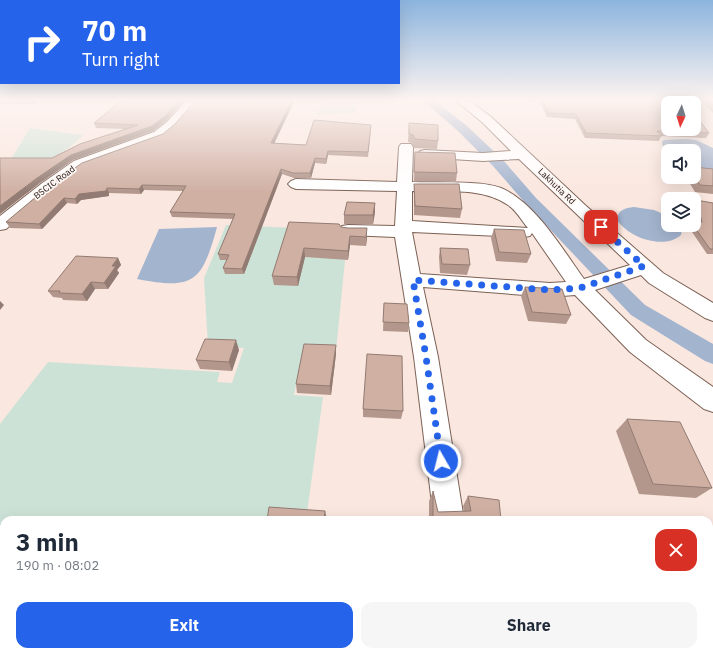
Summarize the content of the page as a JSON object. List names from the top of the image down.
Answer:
{
  "streets": {
    "street": ["BSCIC Road", "Lakhutia Rd"]
  },
  "north": "bottom",
  "page": {
    "turn": ["70 m", "Turn right"],
    "heading": ["3 min", "190 m · 08:02"],
    "buttons": ["Exit", "Share"]
  }
}
